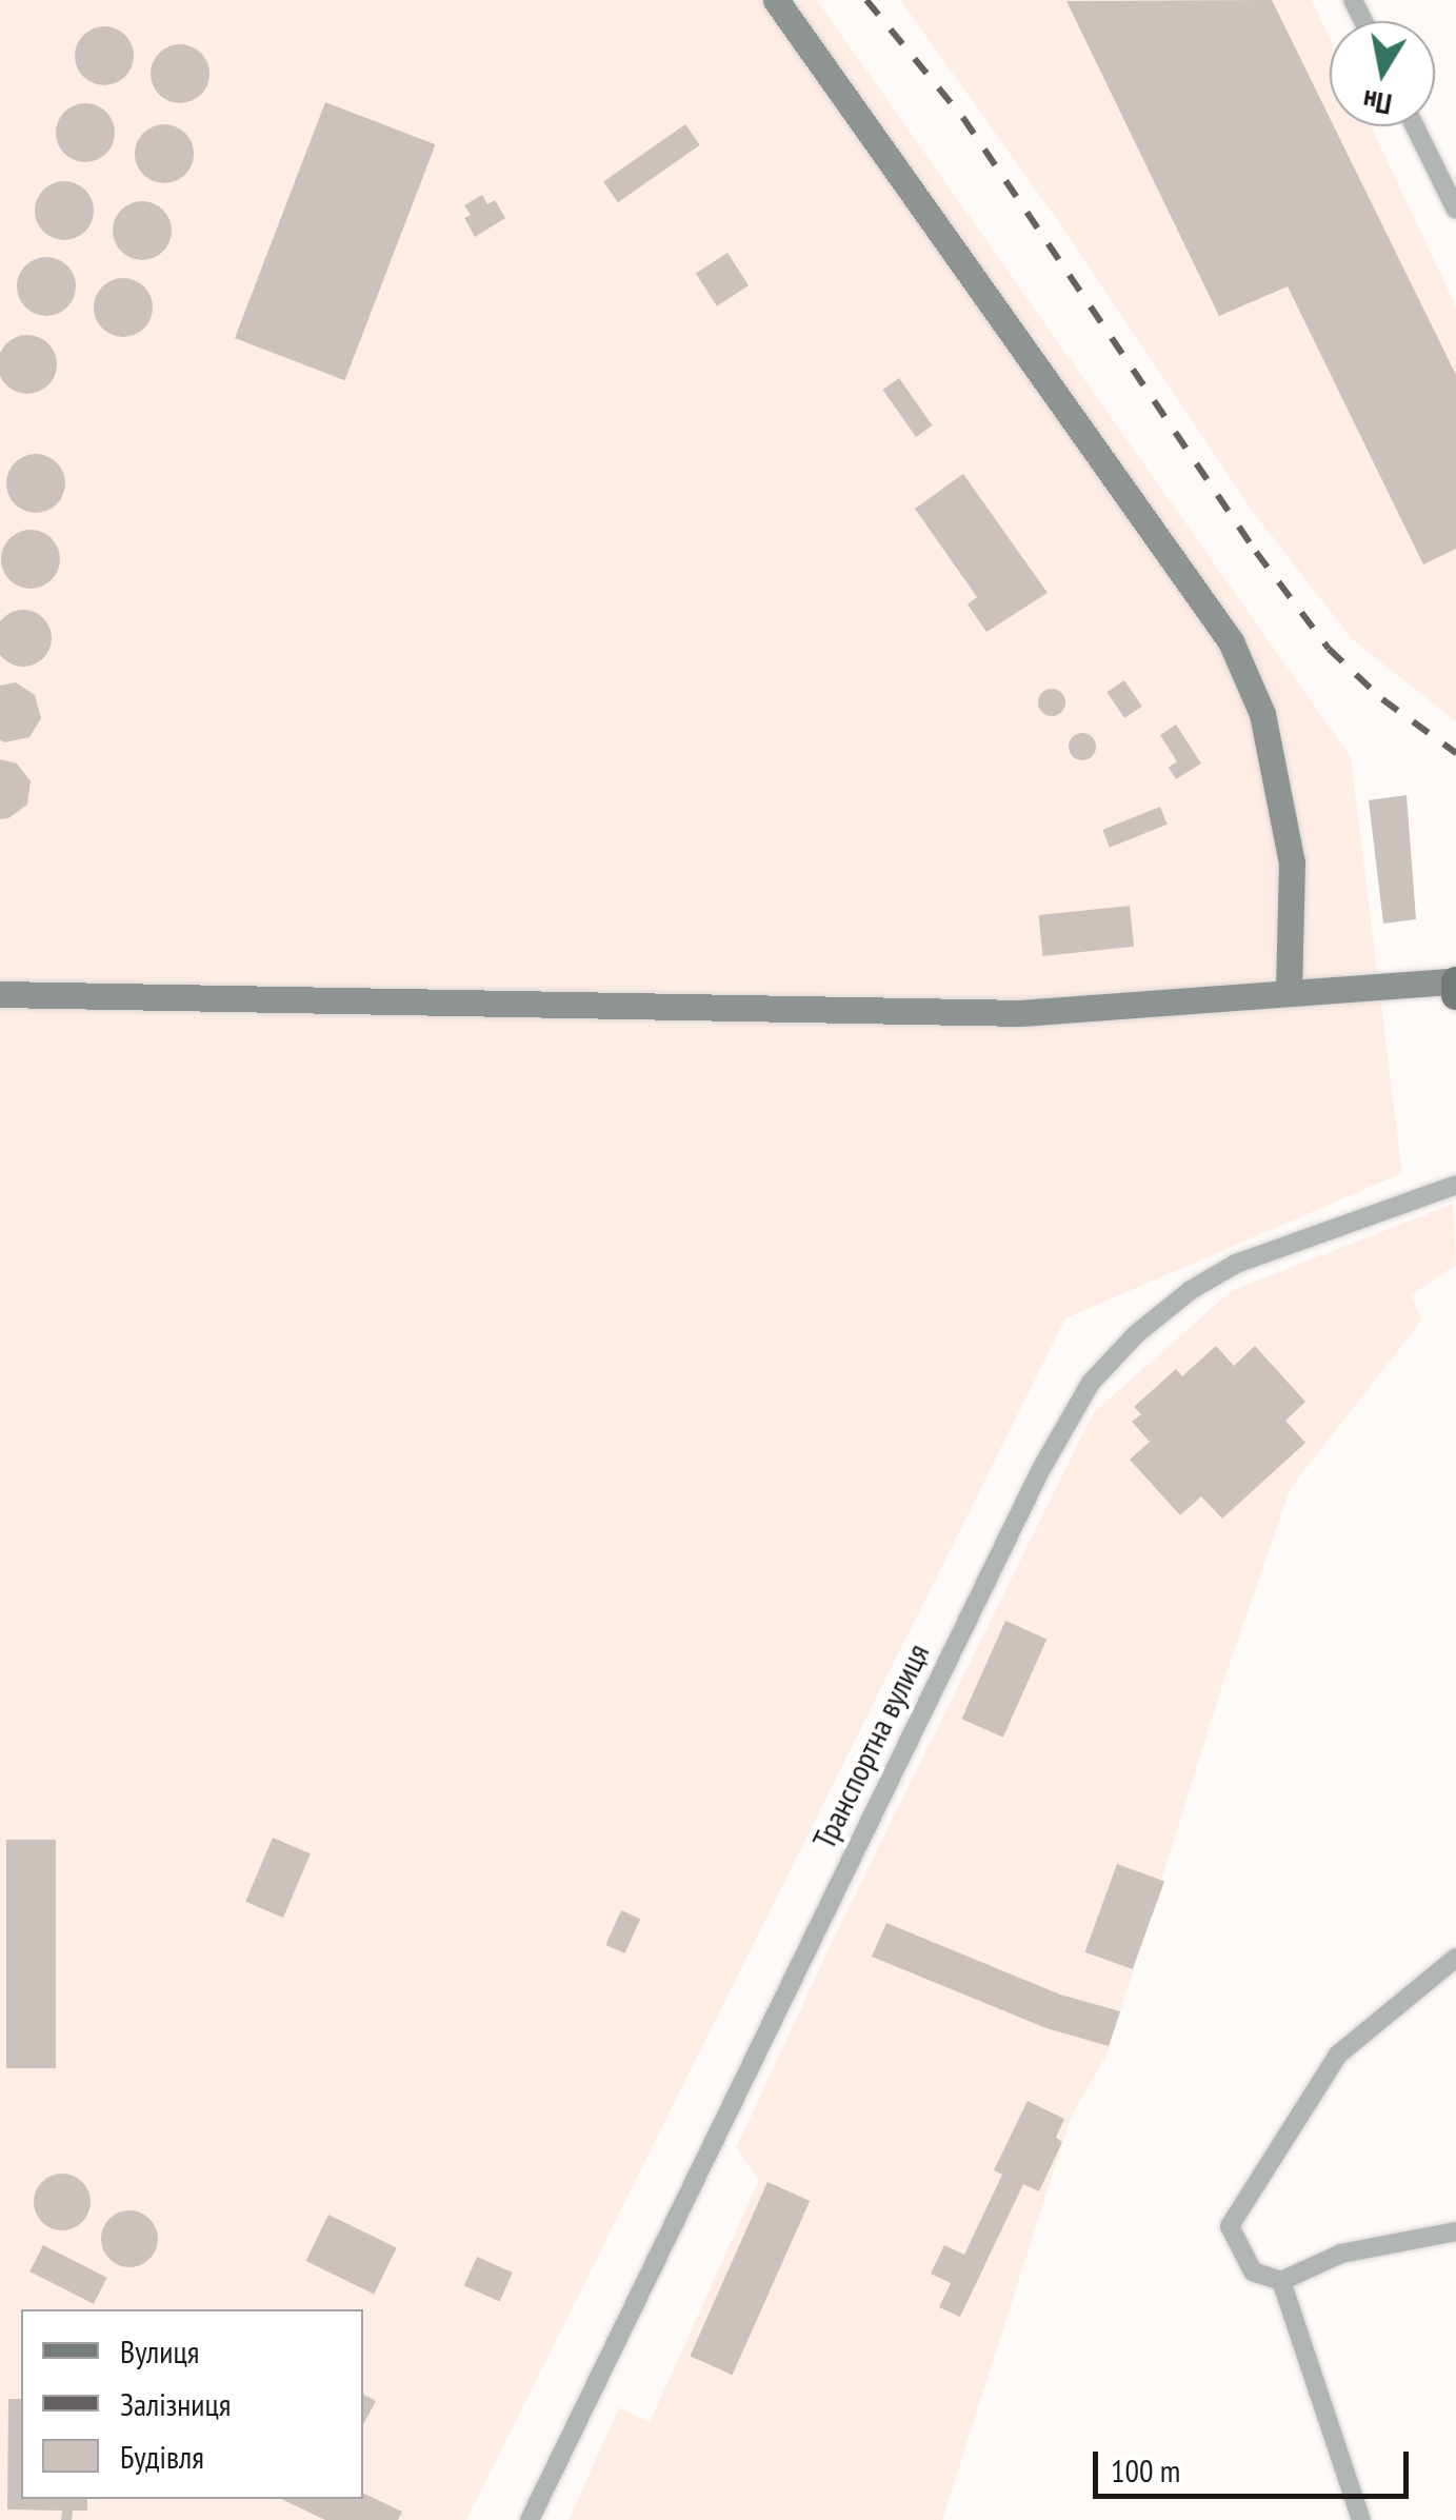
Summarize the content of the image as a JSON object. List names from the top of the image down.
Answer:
{
  "streets": {
    "street": ["Транспортна вулиця"]
  },
  "legend": ["Вулиця", "Залізниця", "Будівля"],
  "scale_bar": "100 m",
  "north": "bottom"
}
